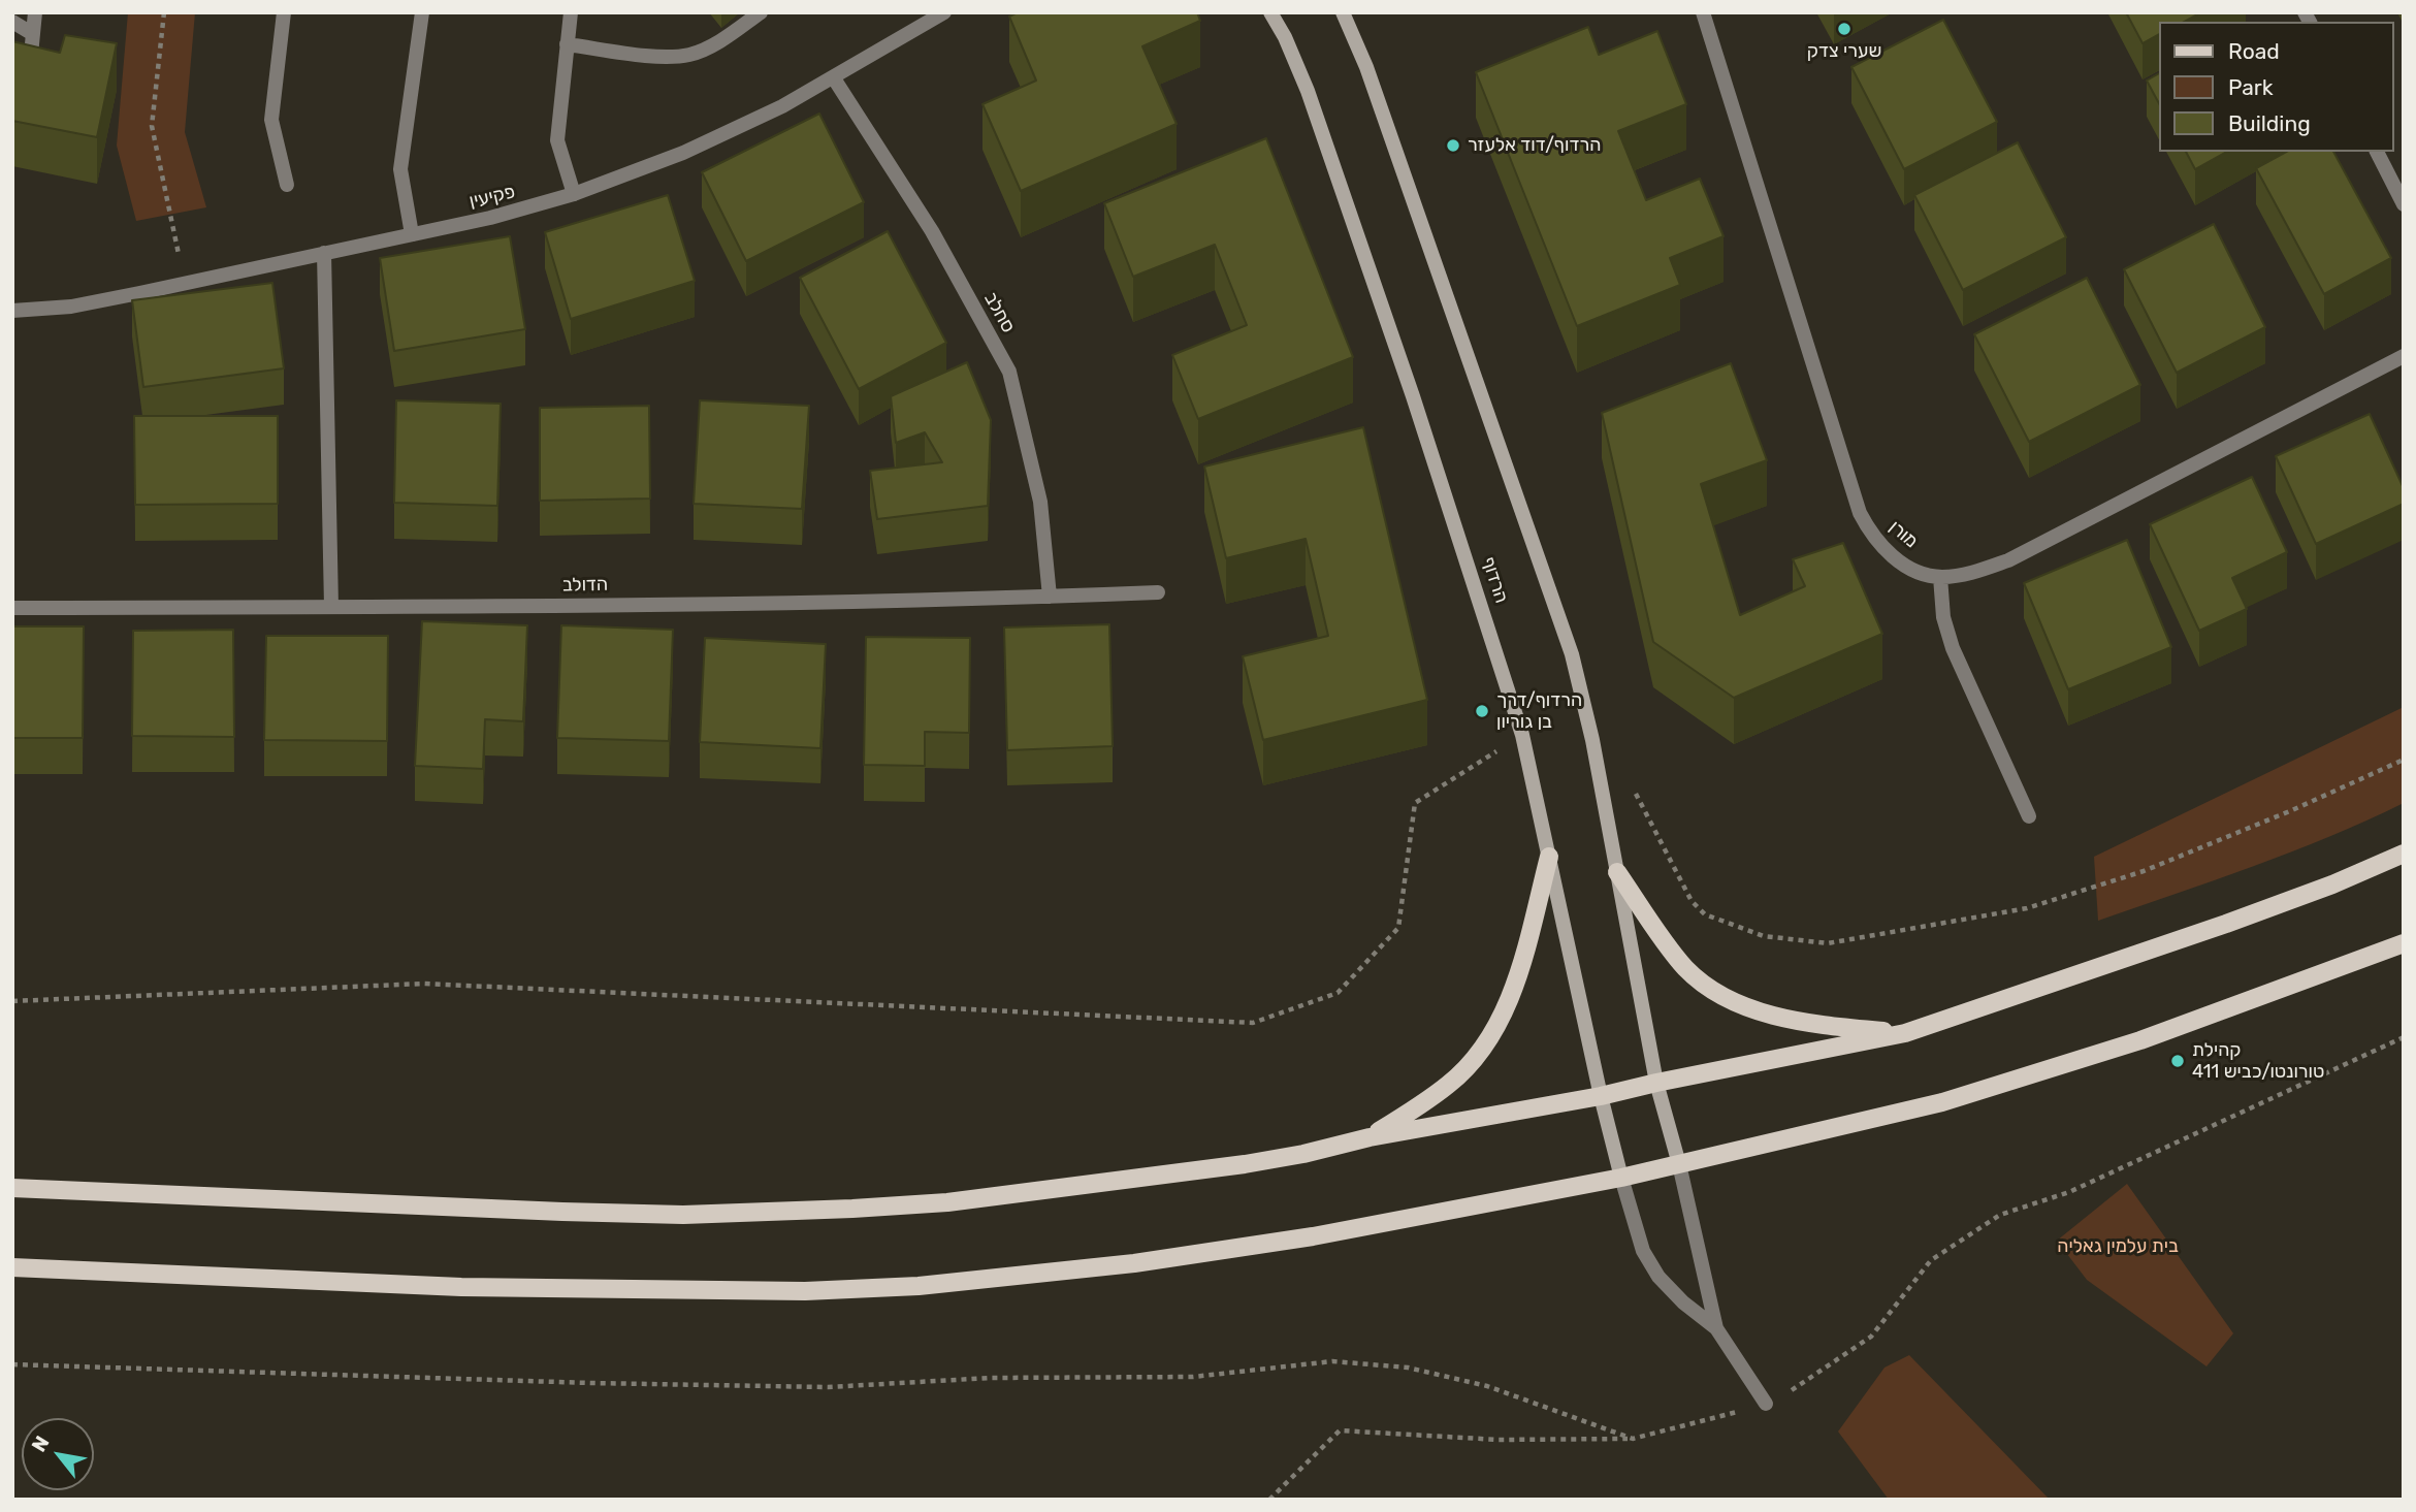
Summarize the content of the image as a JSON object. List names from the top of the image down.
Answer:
{
  "streets": {
    "street": [
      "פקיעין",
      "סחלב",
      "מורן",
      "הרדוף",
      "הדולב"
    ]
  },
  "crossings": [
    ["פקיעין", "סחלב"],
    ["סחלב", "הדולב"]
  ],
  "parks": ["בית עלמין גאליה"],
  "places": [
    "שערי צדק",
    "הרדוף/דוד אלעזר",
    "הרדוף/דרך בן גוריון",
    "קהילת טורונטו/כביש 411"
  ],
  "legend": ["Road", "Park", "Building"],
  "north": "top left"
}
